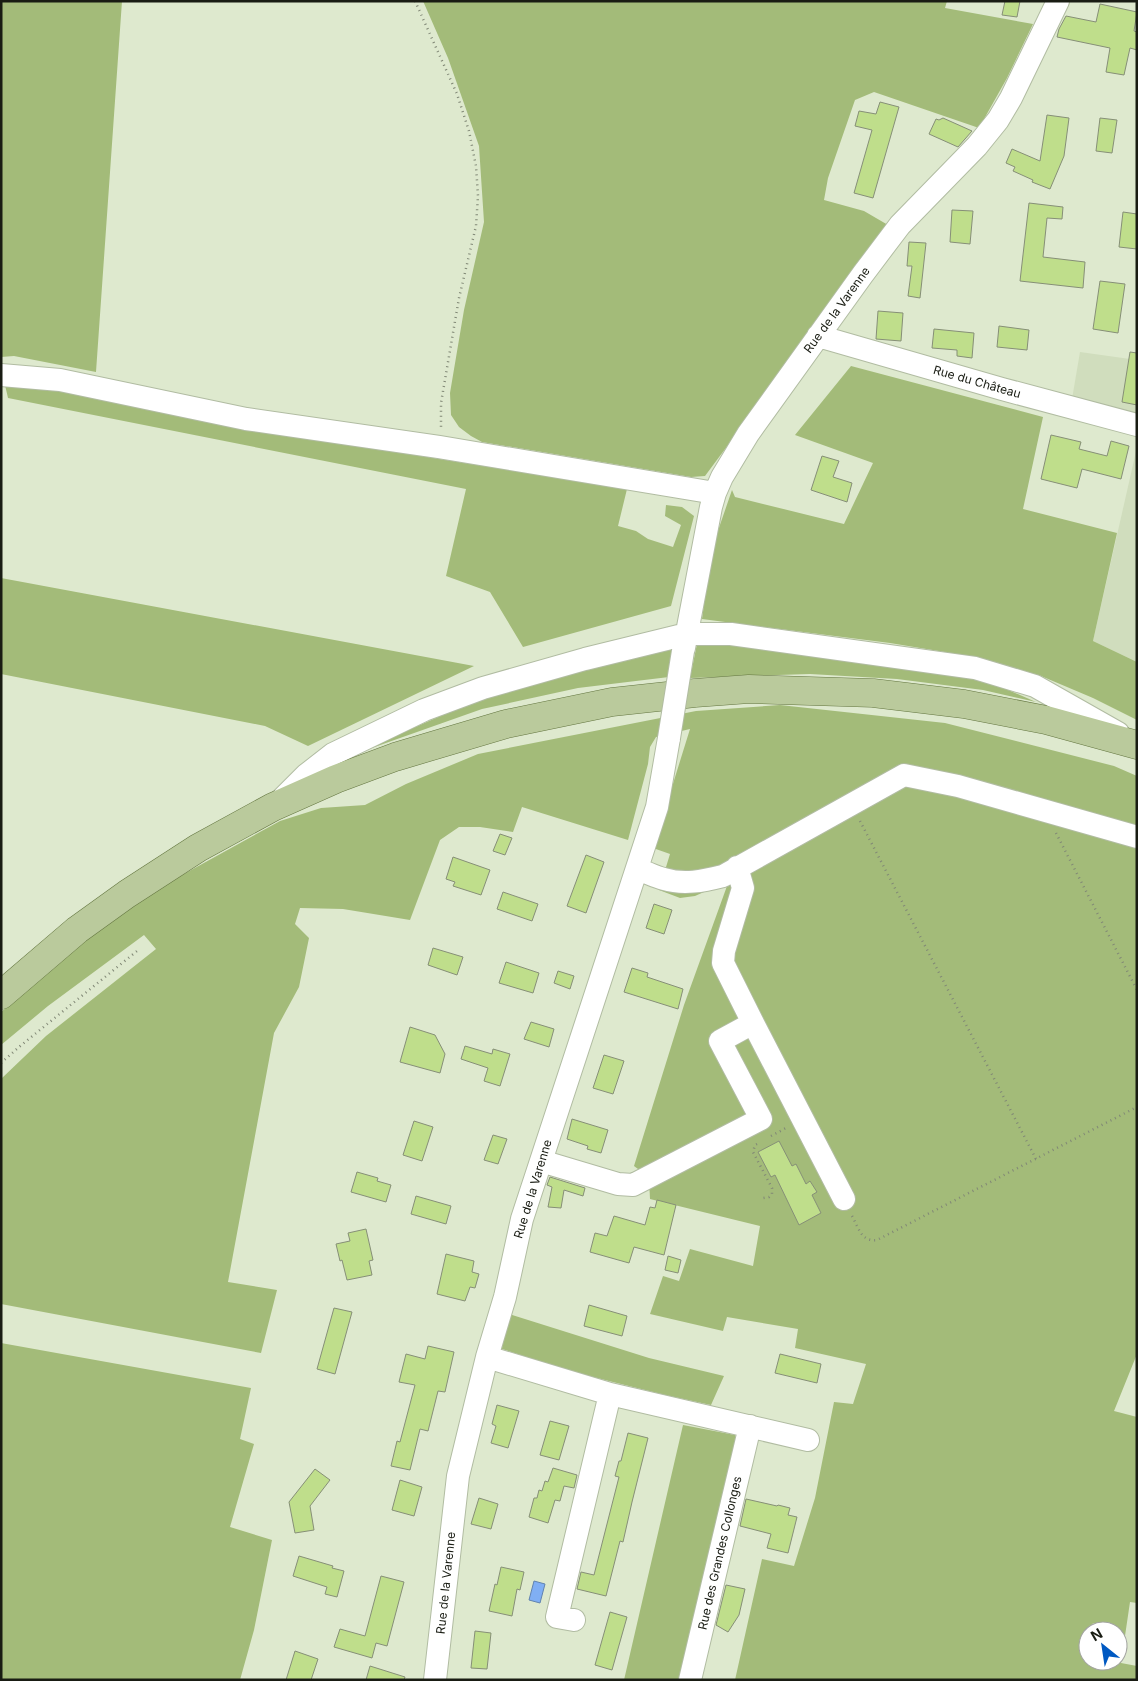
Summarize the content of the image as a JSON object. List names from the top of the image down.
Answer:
{
  "streets": {
    "street": ["Rue de la Varenne", "Rue du Château", "Rue des Grandes Collonges"]
  },
  "crossings": [
    ["Rue de la Varenne", "Rue du Château"]
  ],
  "north": "top left"
}
